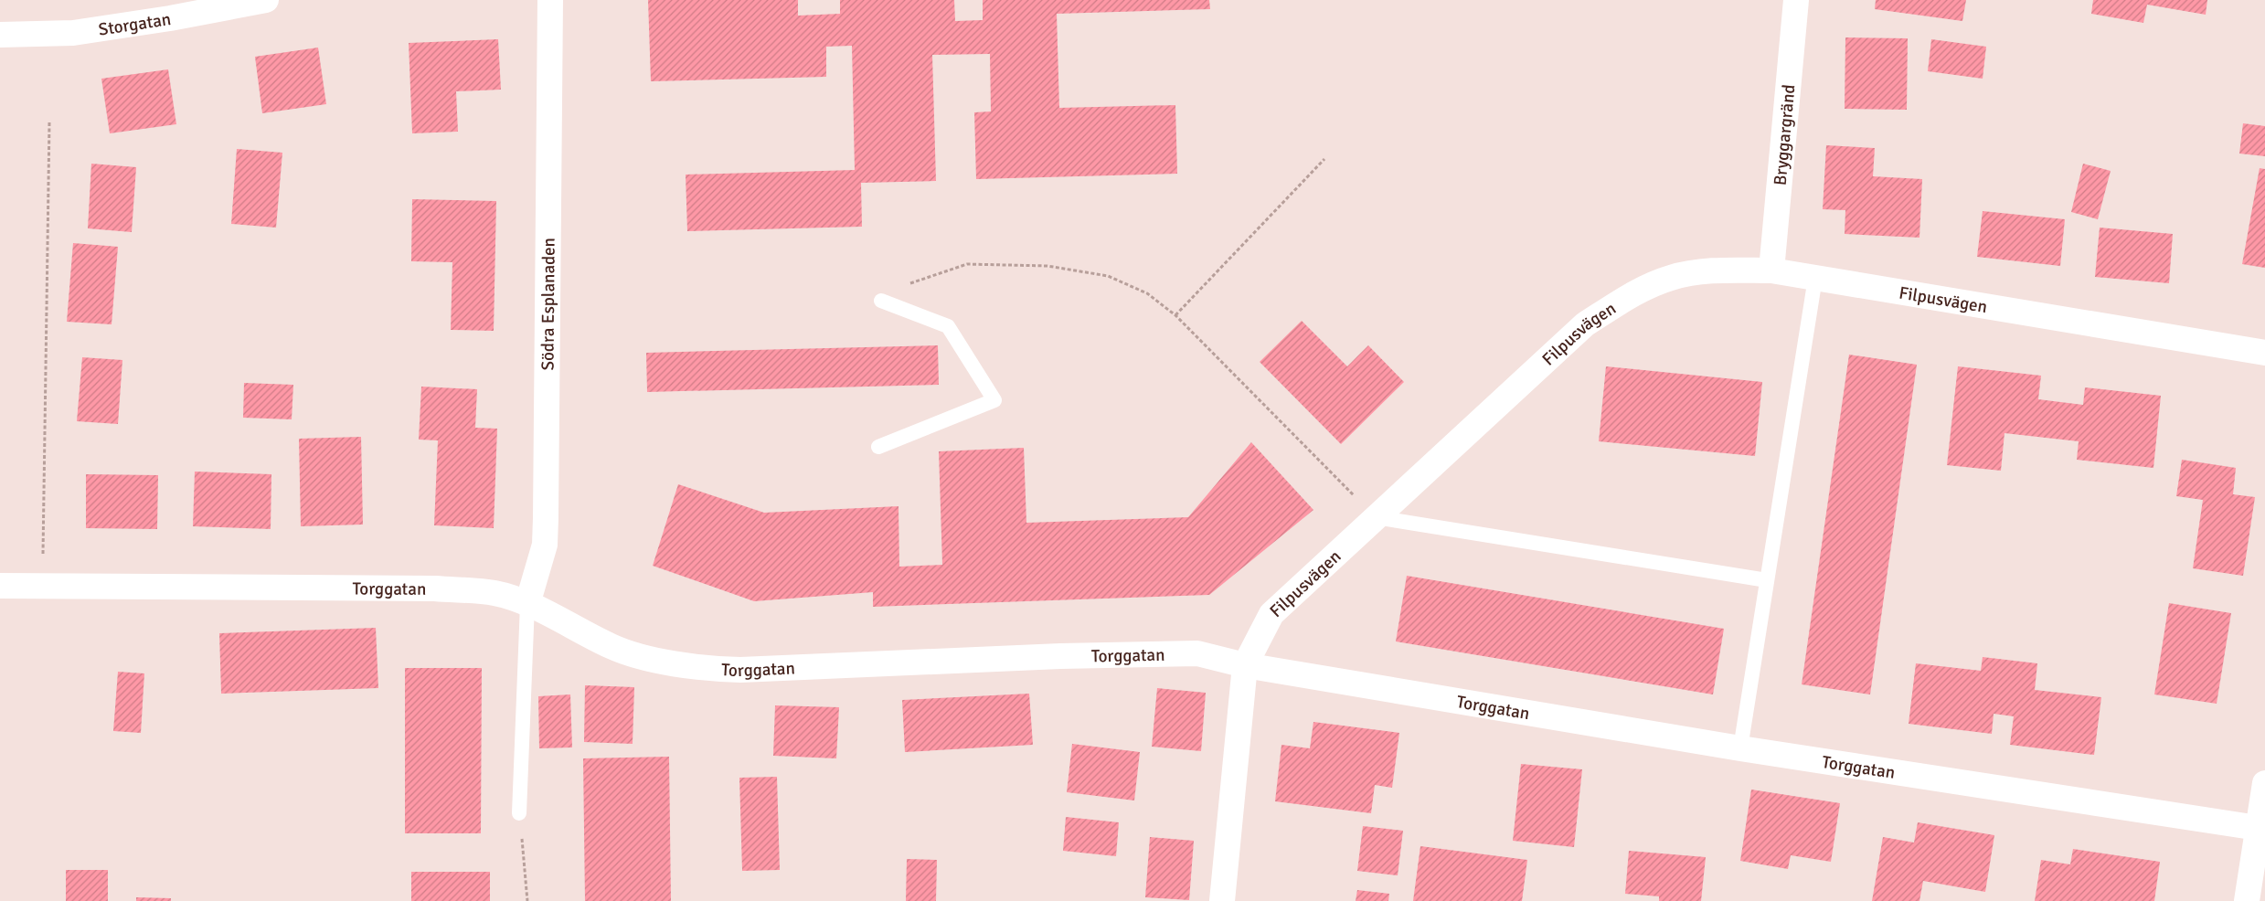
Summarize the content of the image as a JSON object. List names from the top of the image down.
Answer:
{
  "streets": {
    "street": [
      "Storgatan",
      "Bryggargränd",
      "Filpusvägen",
      "Södra Esplanaden",
      "Torggatan"
    ]
  },
  "crossings": [
    ["Bryggargränd", "Filpusvägen"],
    ["Filpusvägen", "Torggatan"],
    ["Södra Esplanaden", "Torggatan"]
  ]
}
